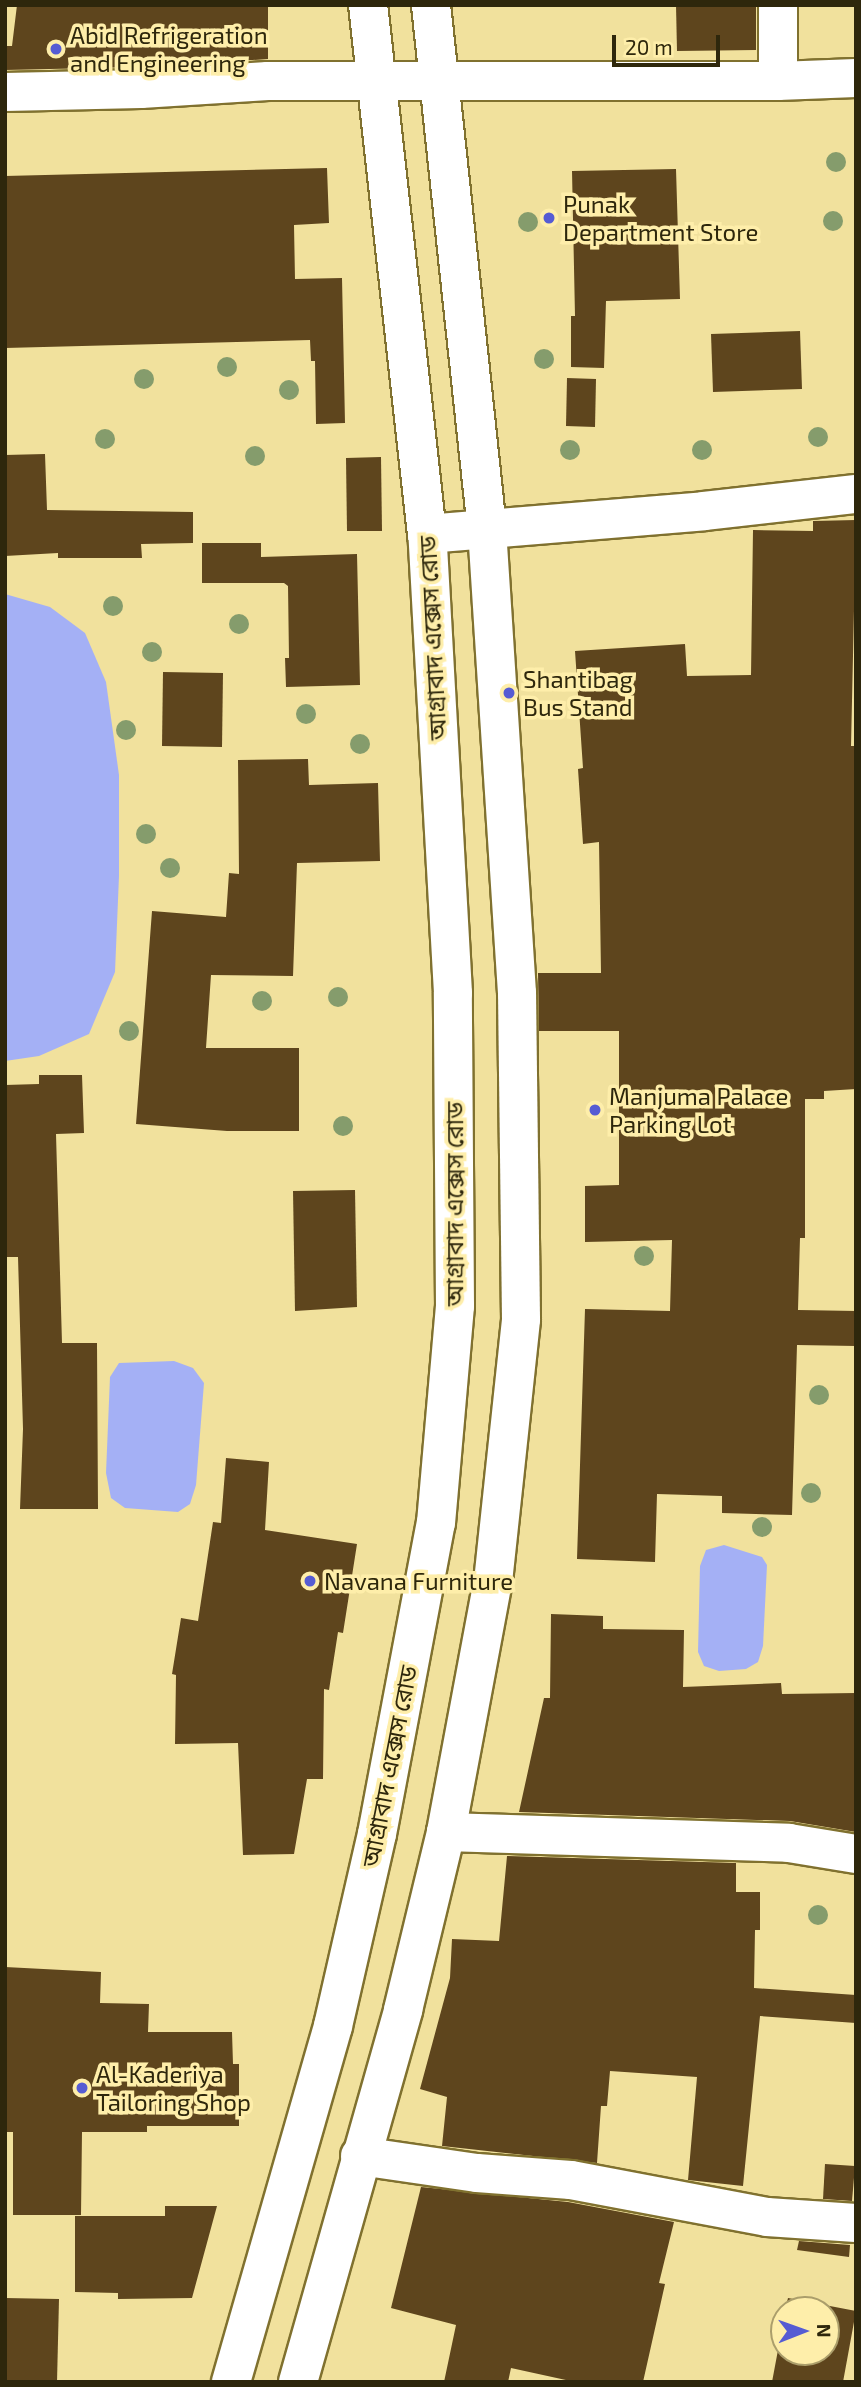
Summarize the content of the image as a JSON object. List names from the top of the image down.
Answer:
{
  "streets": {
    "main road": ["আগ্রাবাদ এক্সেস রোড"]
  },
  "places": [
    "Abid Refrigeration and Engineering",
    "Punak Department Store",
    "Shantibag Bus Stand",
    "Manjuma Palace Parking Lot",
    "Navana Furniture",
    "Al-Kaderiya Tailoring Shop"
  ],
  "scale_bar": "20 m",
  "north": "right"
}
